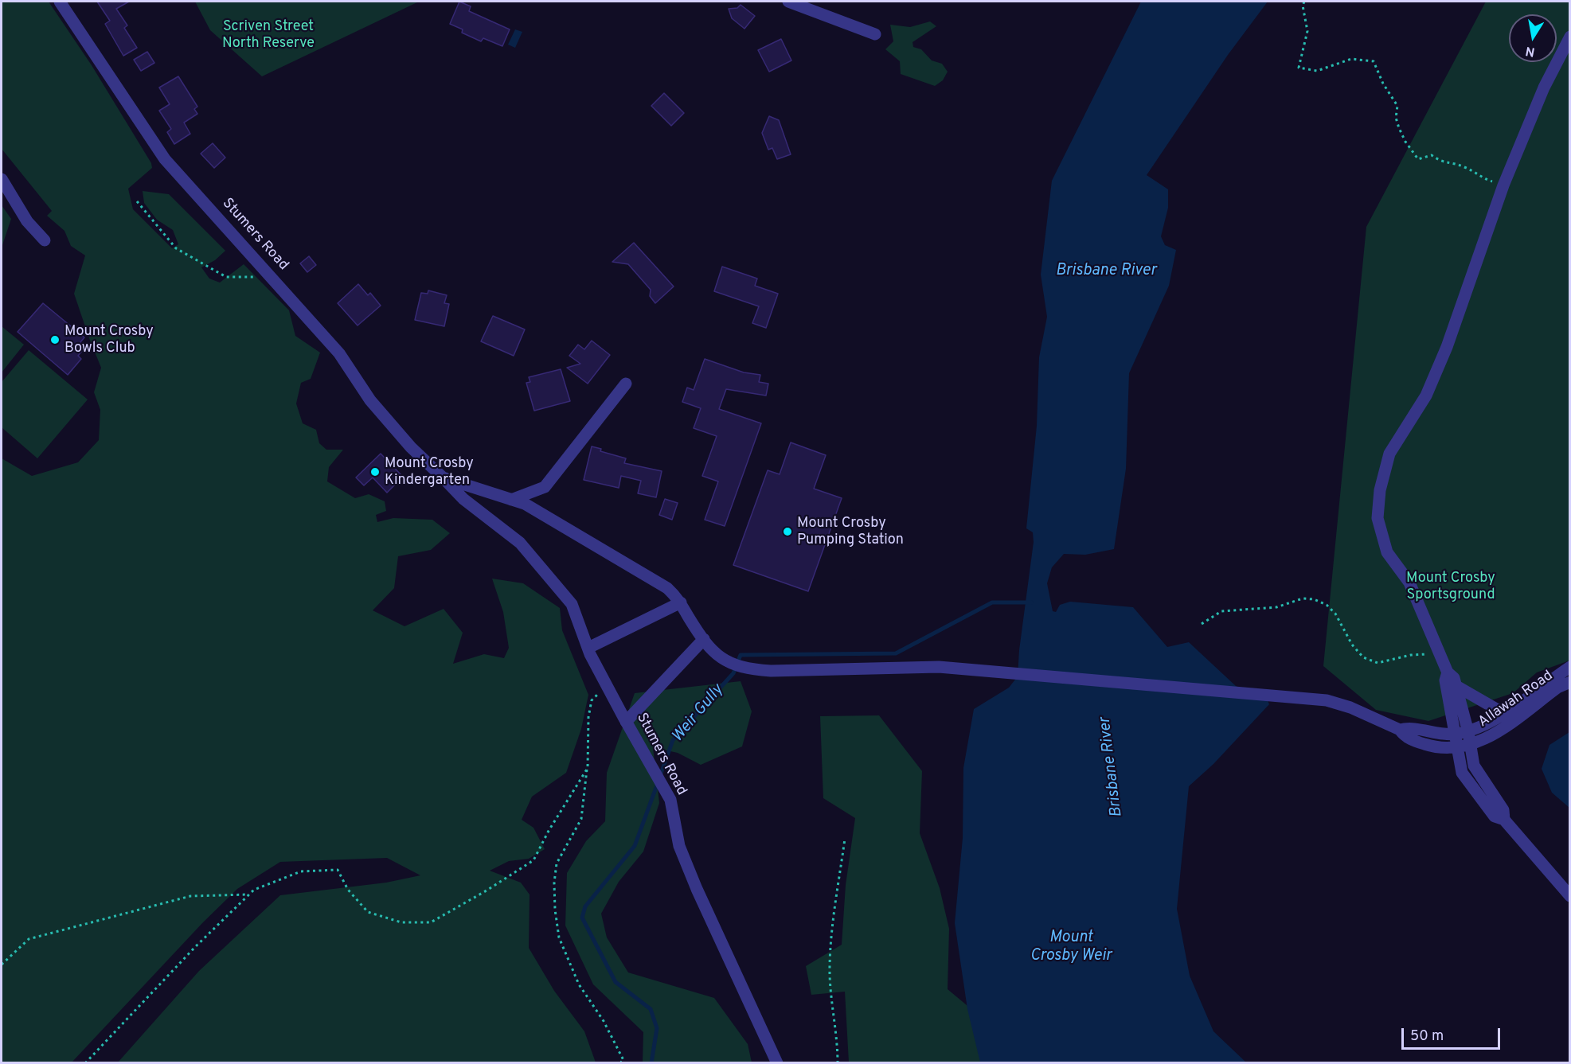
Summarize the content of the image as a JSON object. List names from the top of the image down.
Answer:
{
  "streets": {
    "street": ["Stumers Road", "Allawah Road"]
  },
  "crossings": [
    ["Stumers Road", "Allawah Road"]
  ],
  "water": ["Brisbane River", "Weir Gully", "Mount Crosby Weir"],
  "parks": ["Scriven Street North Reserve", "Mount Crosby Sportsground"],
  "places": ["Mount Crosby Bowls Club", "Mount Crosby Kindergarten", "Mount Crosby Pumping Station"],
  "scale_bar": "50 m",
  "north": "bottom"
}
